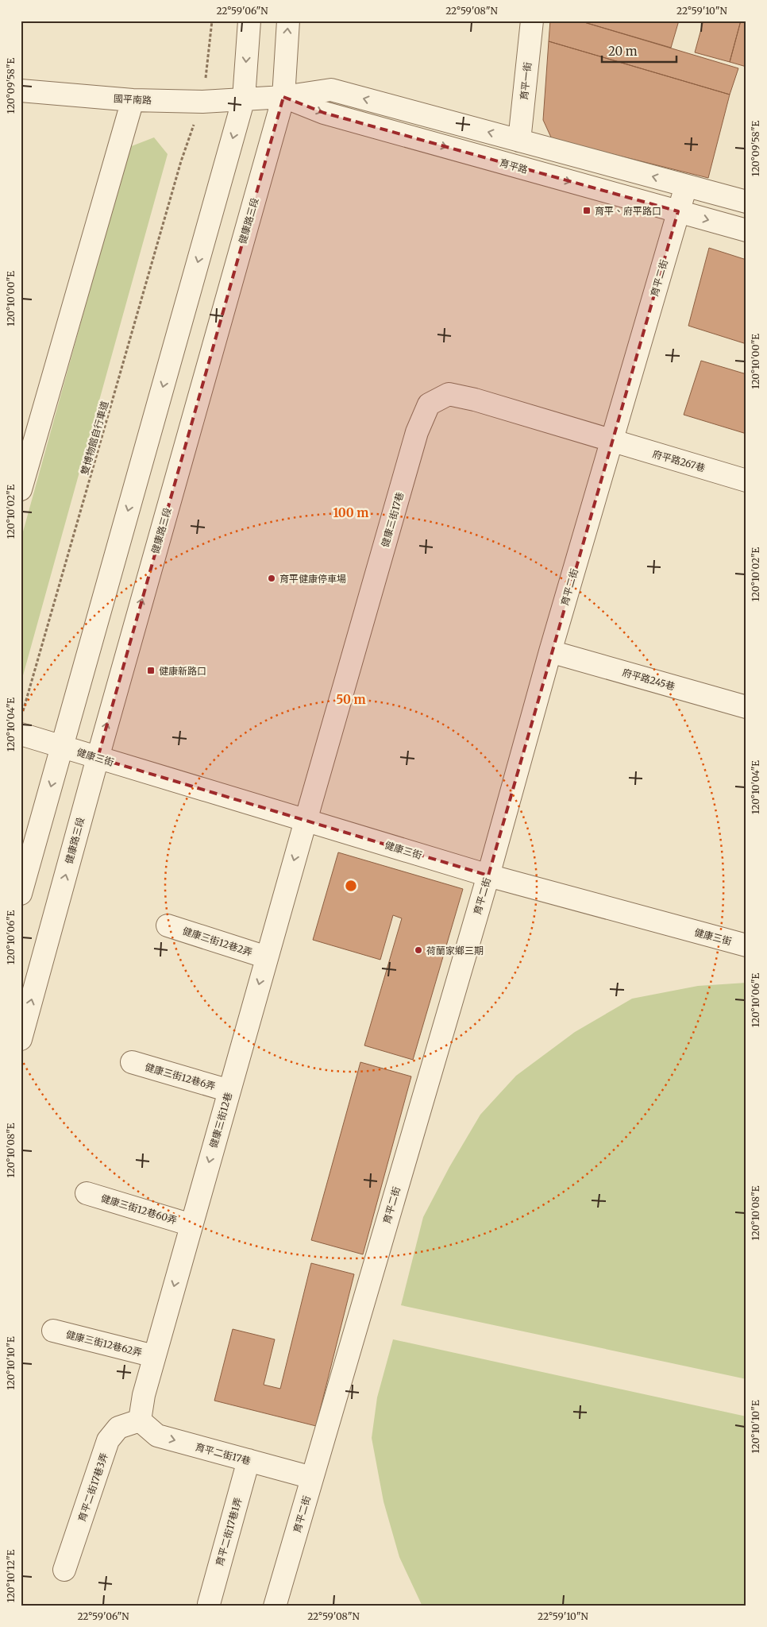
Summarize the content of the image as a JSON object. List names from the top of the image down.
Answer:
{
  "streets": {
    "street": [
      "育平一街",
      "國平南路",
      "育平路",
      "健康路三段",
      "育平二街",
      "府平路267巷",
      "健康三街17巷",
      "府平路245巷",
      "健康三街",
      "健康三街12巷2弄",
      "健康三街12巷6弄",
      "健康三街12巷",
      "健康三街12巷60弄",
      "健康三街12巷62弄",
      "育平二街17巷",
      "育平二街17巷3弄",
      "育平二街17巷1弄"
    ],
    "path": ["雙博物館自行車道"]
  },
  "crossings": [
    ["育平一街", "育平路"],
    ["國平南路", "育平路"],
    ["育平路", "健康路三段"],
    ["育平路", "育平二街"],
    ["健康路三段", "健康三街"],
    ["育平二街", "府平路267巷"],
    ["育平二街", "健康三街17巷"],
    ["育平二街", "府平路245巷"],
    ["育平二街", "健康三街"],
    ["育平二街", "育平二街17巷"],
    ["府平路267巷", "健康三街17巷"],
    ["健康三街17巷", "健康三街"],
    ["健康三街17巷", "健康三街12巷"],
    ["健康三街", "健康三街12巷"],
    ["健康三街12巷2弄", "健康三街12巷"],
    ["健康三街12巷6弄", "健康三街12巷"],
    ["健康三街12巷", "健康三街12巷60弄"],
    ["健康三街12巷", "健康三街12巷62弄"],
    ["健康三街12巷", "育平二街17巷"],
    ["健康三街12巷", "育平二街17巷3弄"],
    ["育平二街17巷", "育平二街17巷3弄"],
    ["育平二街17巷", "育平二街17巷1弄"]
  ],
  "one_way": ["健康三街12巷", "育平二街17巷"],
  "places": {
    "transit": ["育平、府平路口", "健康新路口"],
    "other": ["育平健康停車場", "荷蘭家鄉三期"]
  },
  "scale_bar": "20 m",
  "coordinates": [
    "22°59'06\"N",
    "22°59'08\"N",
    "22°59'10\"N",
    "120°09'58\"E",
    "120°10'00\"E",
    "120°10'02\"E",
    "120°10'04\"E",
    "120°10'06\"E",
    "120°10'08\"E",
    "120°10'10\"E",
    "120°10'12\"E"
  ],
  "rings": ["100 m", "50 m"]
}
